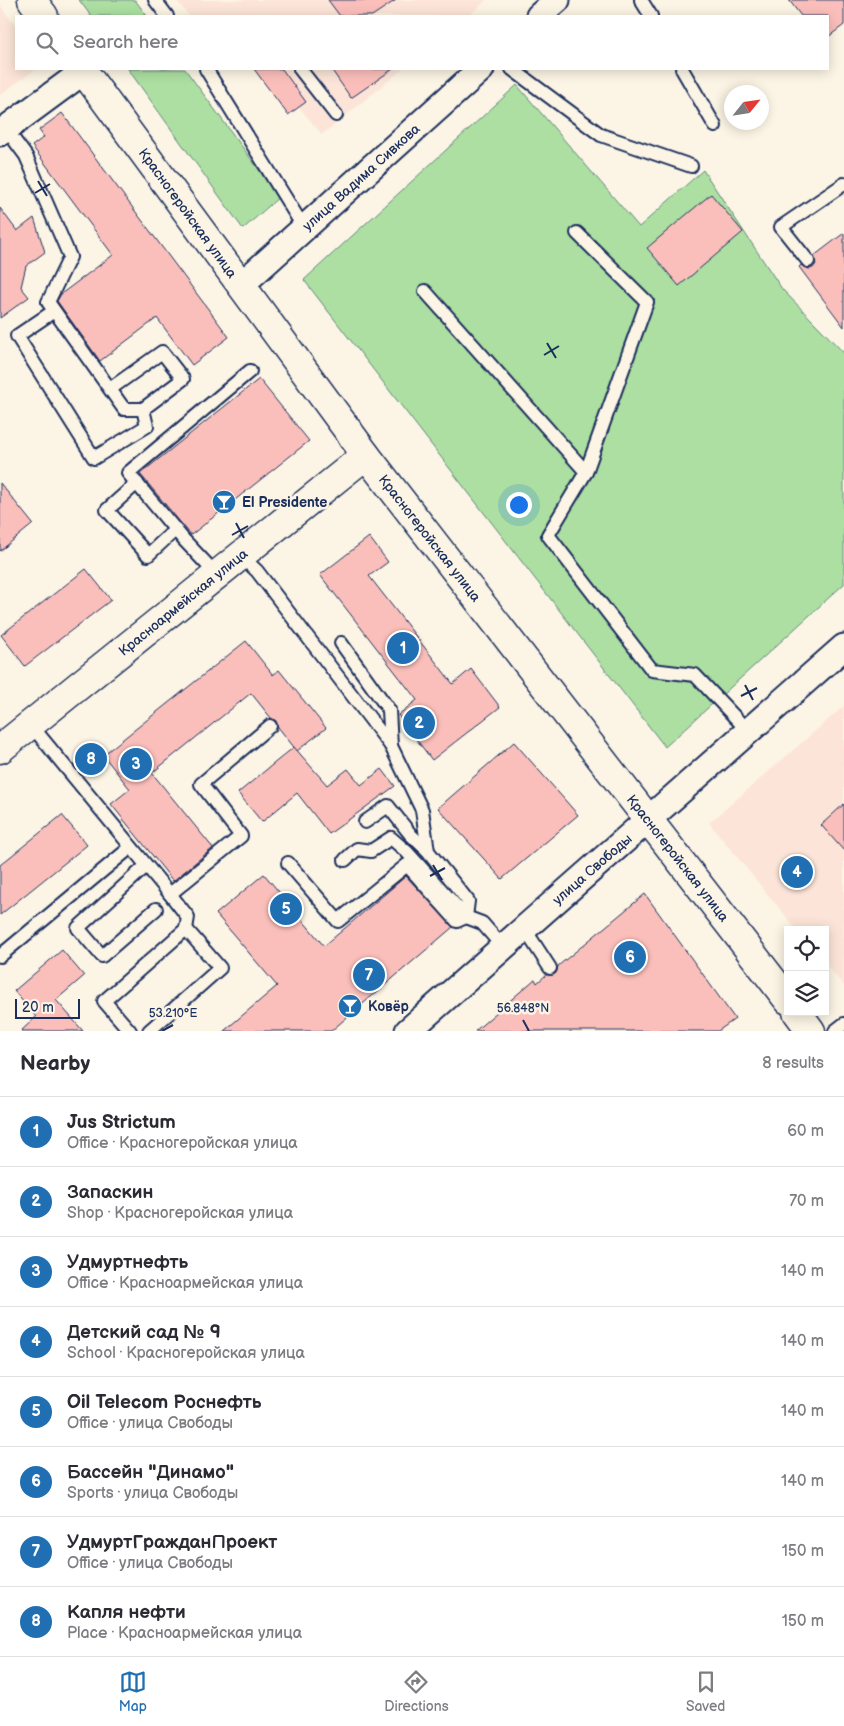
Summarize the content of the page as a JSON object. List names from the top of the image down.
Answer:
{
  "streets": {
    "street": [
      "улица Вадима Сивкова",
      "Красногеройская улица",
      "Красноармейская улица",
      "улица Свободы"
    ]
  },
  "crossings": [
    ["улица Вадима Сивкова", "Красногеройская улица"],
    ["Красногеройская улица", "Красноармейская улица"],
    ["Красногеройская улица", "улица Свободы"]
  ],
  "places": {
    "bar": ["El Presidente", "Ковёр"]
  },
  "scale_bar": "20 m",
  "north": "top right",
  "page": {
    "search": "Search here",
    "pins": [
      "1",
      "2",
      "8",
      "3",
      "4",
      "5",
      "6",
      "7"
    ],
    "scale": "20 m",
    "heading": ["Nearby", "8 results"],
    "list": [
      {
        "mark": "1",
        "name": "Jus Strictum",
        "note": "Office · Красногеройская улица",
        "value": "60 m"
      },
      {
        "mark": "2",
        "name": "Запаскин",
        "note": "Shop · Красногеройская улица",
        "value": "70 m"
      },
      {
        "mark": "3",
        "name": "Удмуртнефть",
        "note": "Office · Красноармейская улица",
        "value": "140 m"
      },
      {
        "mark": "4",
        "name": "Детский сад № 9",
        "note": "School · Красногеройская улица",
        "value": "140 m"
      },
      {
        "mark": "5",
        "name": "Oil Telecom Роснефть",
        "note": "Office · улица Свободы",
        "value": "140 m"
      },
      {
        "mark": "6",
        "name": "Бассейн \"Динамо\"",
        "note": "Sports · улица Свободы",
        "value": "140 m"
      },
      {
        "mark": "7",
        "name": "УдмуртГражданПроект",
        "note": "Office · улица Свободы",
        "value": "150 m"
      },
      {
        "mark": "8",
        "name": "Капля нефти",
        "note": "Place · Красноармейская улица",
        "value": "150 m"
      }
    ],
    "nav": ["Map", "Directions", "Saved"]
  },
  "coordinates": ["56.848°N", "53.210°E"]
}
